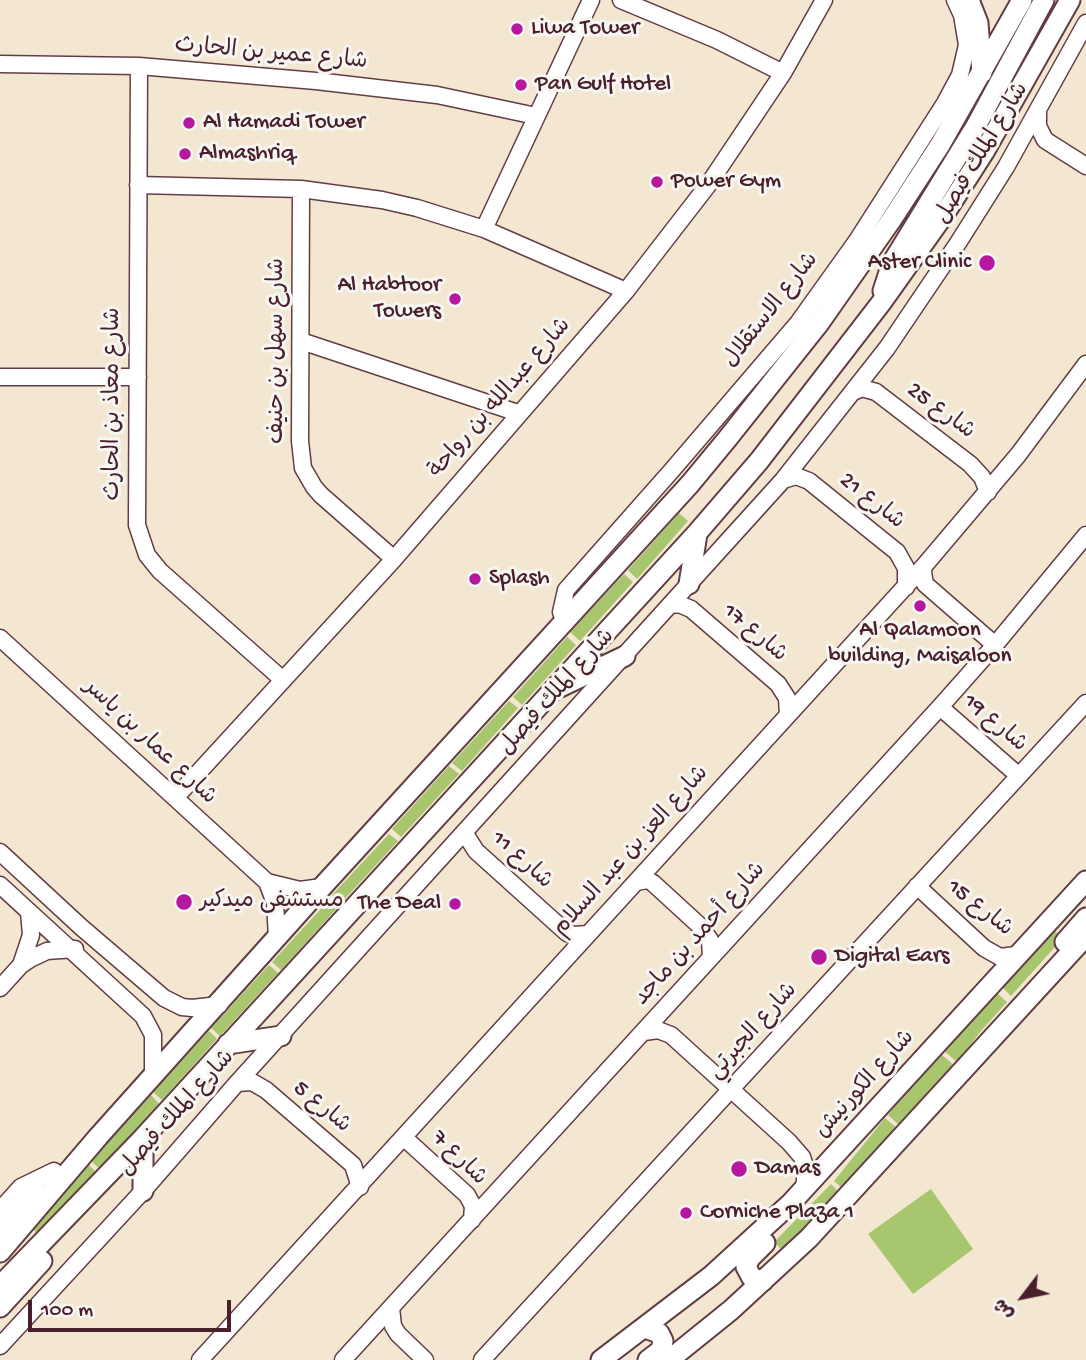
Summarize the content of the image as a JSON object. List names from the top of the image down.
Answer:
{
  "streets": {
    "main road": ["شارع الملك فيصل", "شارع الكورنيش"],
    "street": [
      "شارع عمير بن الحارث",
      "شارع الاستقلال",
      "شارع سهل بن حنيف",
      "شارع عبدالله بن رواحة",
      "شارع معاذ بن الحارث",
      "شارع 25",
      "شارع 21",
      "شارع 17",
      "شارع 19",
      "شارع عمار بن ياسر",
      "شارع العز بن عبد السلام",
      "شارع 11",
      "شارع 15",
      "شارع أحمد بن ماجد",
      "شارع الجبرتي",
      "شارع 5",
      "شارع 7"
    ]
  },
  "crossings": [
    ["شارع عمير بن الحارث", "شارع معاذ بن الحارث"],
    ["شارع الملك فيصل", "شارع الاستقلال"],
    ["شارع الملك فيصل", "شارع 25"],
    ["شارع الملك فيصل", "شارع 21"],
    ["شارع الملك فيصل", "شارع 17"],
    ["شارع الملك فيصل", "شارع عمار بن ياسر"],
    ["شارع الملك فيصل", "شارع 11"],
    ["شارع الملك فيصل", "شارع 5"],
    ["شارع سهل بن حنيف", "شارع عبدالله بن رواحة"],
    ["شارع عبدالله بن رواحة", "شارع معاذ بن الحارث"],
    ["شارع عبدالله بن رواحة", "شارع عمار بن ياسر"],
    ["شارع 25", "شارع العز بن عبد السلام"],
    ["شارع 21", "شارع العز بن عبد السلام"],
    ["شارع 17", "شارع العز بن عبد السلام"],
    ["شارع 19", "شارع أحمد بن ماجد"],
    ["شارع 19", "شارع الجبرتي"],
    ["شارع العز بن عبد السلام", "شارع 11"],
    ["شارع العز بن عبد السلام", "شارع 5"],
    ["شارع العز بن عبد السلام", "شارع 7"],
    ["شارع 15", "شارع الجبرتي"],
    ["شارع 15", "شارع الكورنيش"],
    ["شارع أحمد بن ماجد", "شارع 7"]
  ],
  "places": [
    "Liwa Tower",
    "Pan Gulf Hotel",
    "Al Hamadi Tower",
    "Almashriq",
    "Power Gym",
    "Aster Clinic",
    "Al Habtoor Towers",
    "Splash",
    "Al Qalamoon building, Maisaloon",
    "مستشفى ميدكير",
    "The Deal",
    "Digital Ears",
    "Damas",
    "Corniche Plaza 1"
  ],
  "scale_bar": "100 m",
  "north": "bottom left"
}
